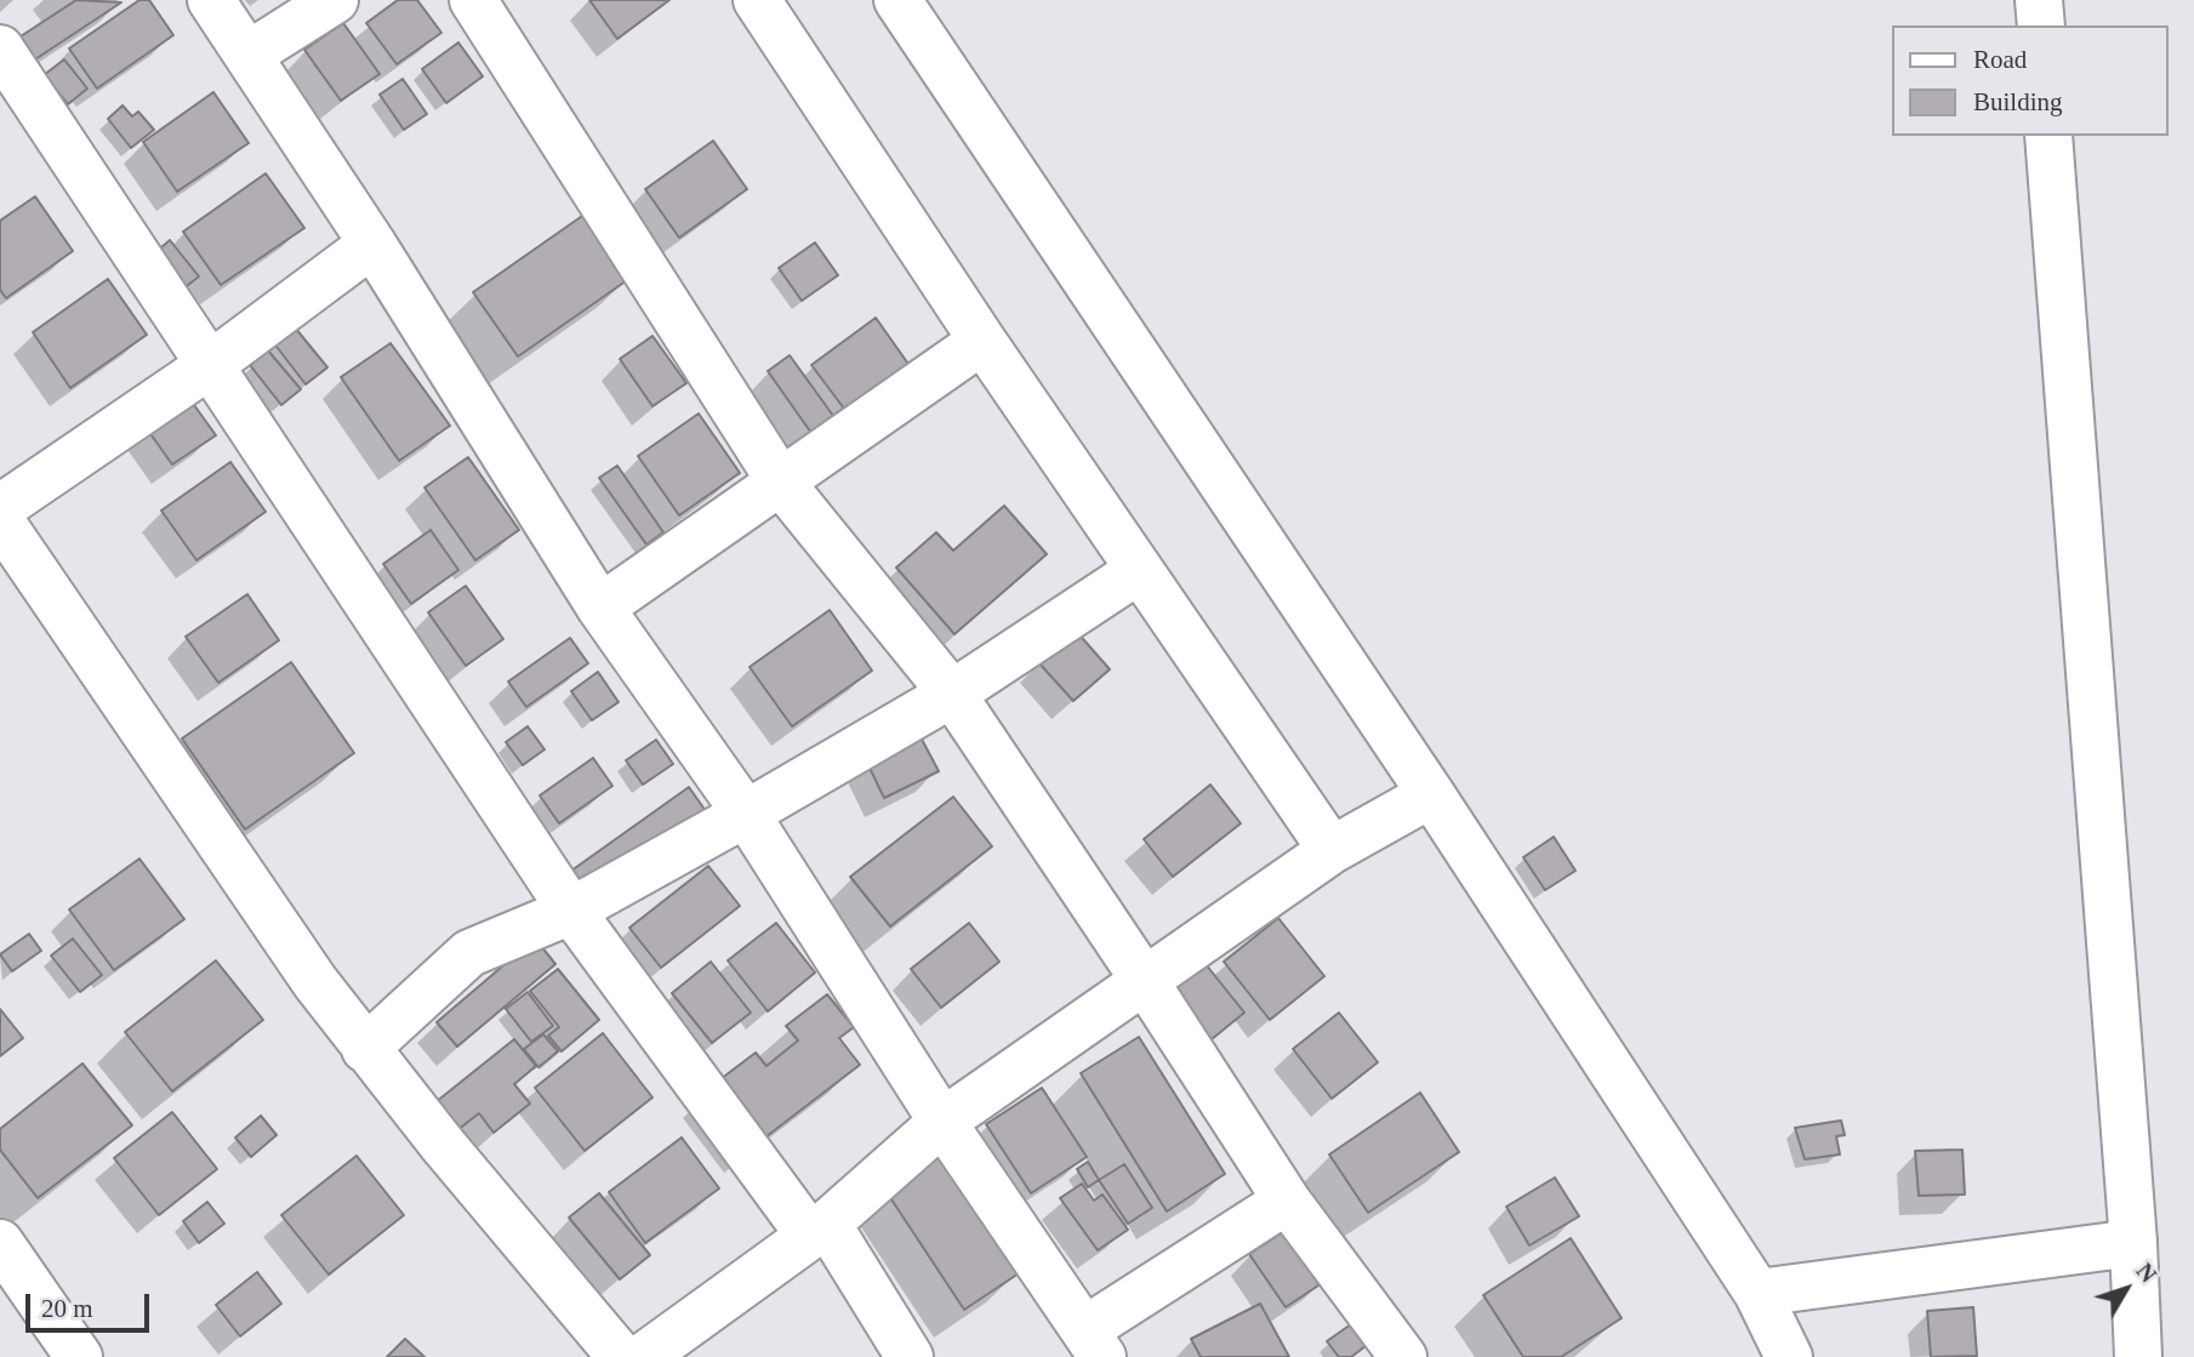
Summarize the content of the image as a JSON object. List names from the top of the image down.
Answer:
{
  "legend": ["Road", "Building"],
  "scale_bar": "20 m",
  "north": "top right"
}
